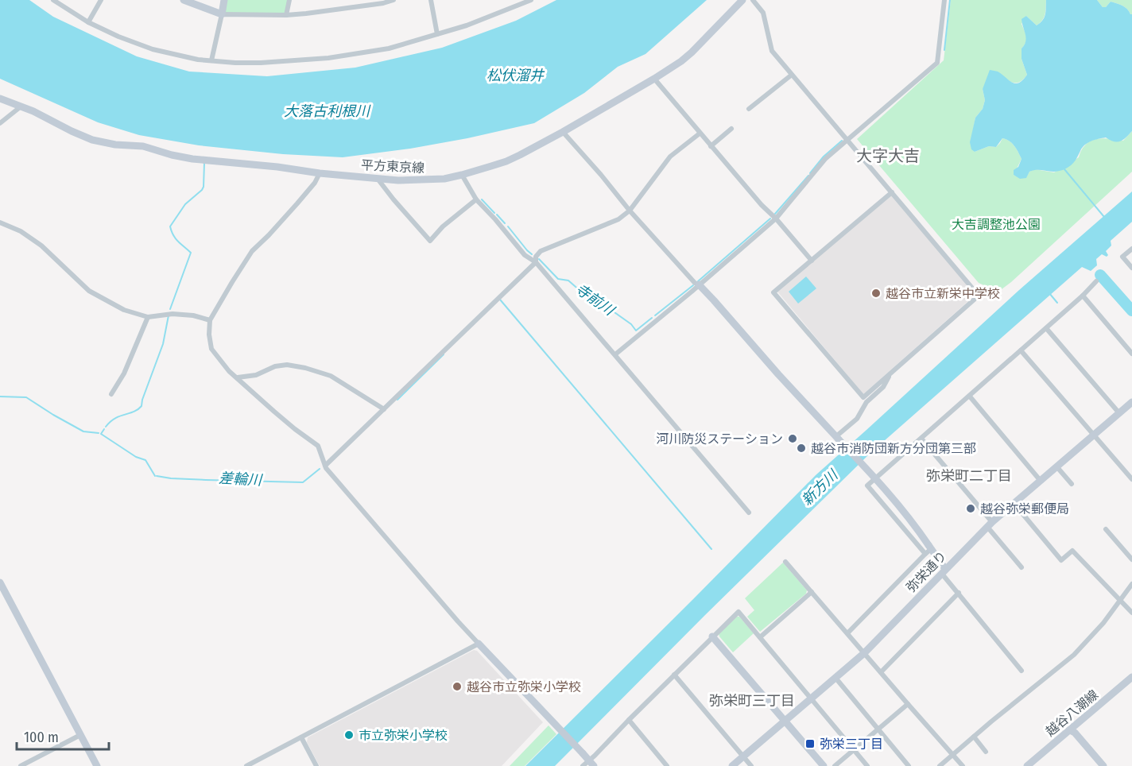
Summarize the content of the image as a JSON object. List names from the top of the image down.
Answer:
{
  "streets": {
    "street": ["平方東京線", "弥栄通り", "越谷八潮線"]
  },
  "districts": ["大字大吉", "弥栄町二丁目", "弥栄町三丁目"],
  "water": [
    "松伏溜井",
    "大落古利根川",
    "寺前川",
    "差輪川",
    "新方川"
  ],
  "parks": ["大吉調整池公園"],
  "places": {
    "other": [
      "越谷市立新栄中学校",
      "河川防災ステーション",
      "越谷市消防団新方分団第三部",
      "越谷弥栄郵便局",
      "越谷市立弥栄小学校",
      "市立弥栄小学校"
    ],
    "transit": ["弥栄三丁目"]
  },
  "scale_bar": "100 m"
}
